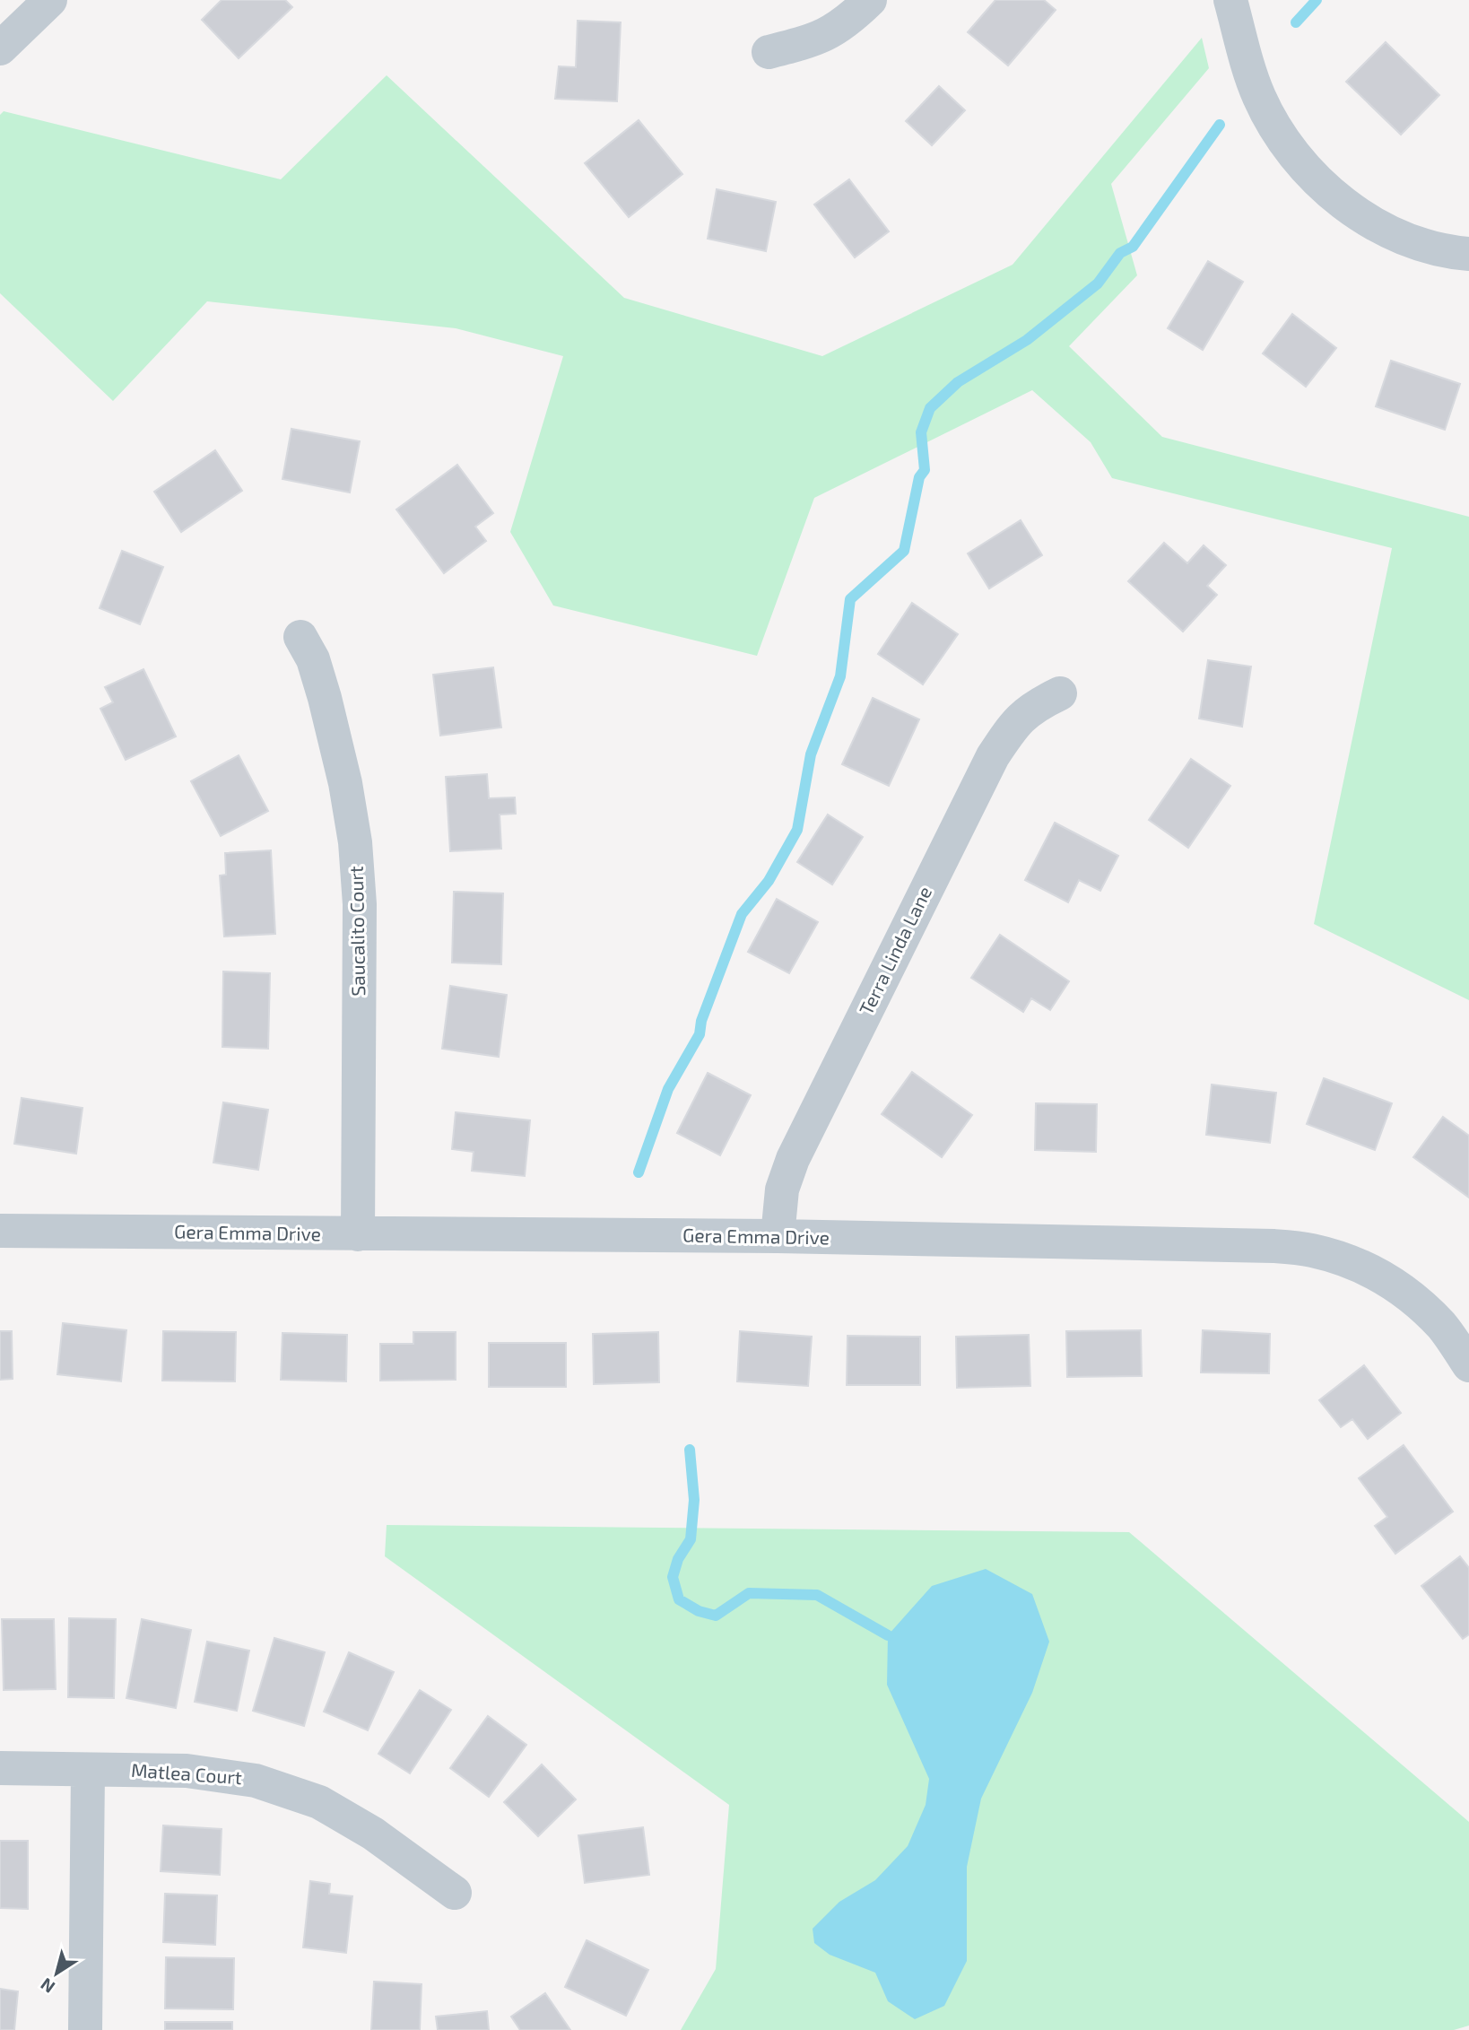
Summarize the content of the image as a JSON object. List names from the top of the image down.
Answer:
{
  "streets": {
    "street": [
      "Saucalito Court",
      "Terra Linda Lane",
      "Gera Emma Drive",
      "Matlea Court"
    ]
  },
  "crossings": [
    ["Saucalito Court", "Gera Emma Drive"],
    ["Terra Linda Lane", "Gera Emma Drive"]
  ],
  "north": "bottom left"
}
